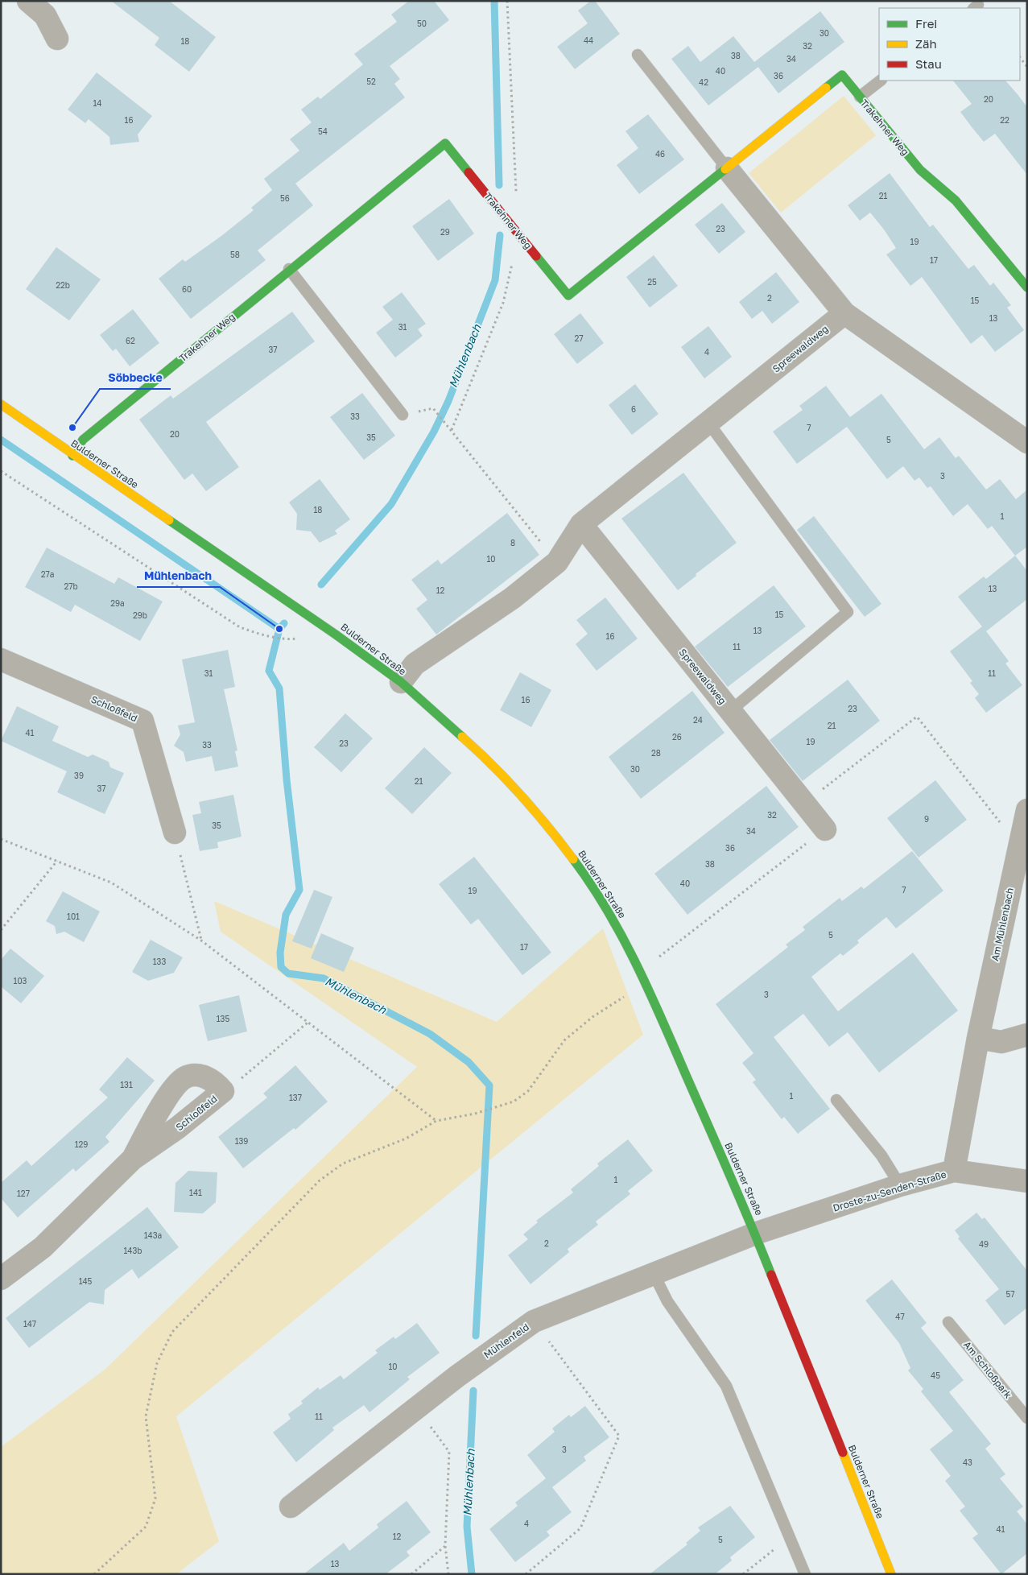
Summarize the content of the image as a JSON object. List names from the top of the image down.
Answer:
{
  "streets": {
    "street": [
      "Trakehner Weg",
      "Spreewaldweg",
      "Bulderner Straße",
      "Schloßfeld",
      "Am Mühlenbach",
      "Droste-zu-Senden-Straße",
      "Mühlenfeld"
    ],
    "lane": ["Am Schloßpark"]
  },
  "crossings": [
    ["Trakehner Weg", "Bulderner Straße"],
    ["Spreewaldweg", "Bulderner Straße"],
    ["Bulderner Straße", "Droste-zu-Senden-Straße"],
    ["Bulderner Straße", "Mühlenfeld"],
    ["Am Mühlenbach", "Droste-zu-Senden-Straße"],
    ["Droste-zu-Senden-Straße", "Mühlenfeld"]
  ],
  "water": ["Mühlenbach"],
  "places": ["Söbbecke", "Mühlenbach"],
  "house_numbers": [
    "50",
    "30",
    "44",
    "18",
    "32",
    "38",
    "34",
    "40",
    "36",
    "52",
    "42",
    "20",
    "14",
    "16",
    "22",
    "54",
    "46",
    "21",
    "56",
    "23",
    "29",
    "19",
    "58",
    "17",
    "25",
    "22b",
    "60",
    "2",
    "15",
    "13",
    "31",
    "27",
    "62",
    "37",
    "4",
    "6",
    "33",
    "7",
    "20",
    "35",
    "5",
    "3",
    "18",
    "1",
    "8",
    "10",
    "27a",
    "27b",
    "13",
    "12",
    "29a",
    "15",
    "29b",
    "13",
    "16",
    "11",
    "31",
    "11",
    "16",
    "23",
    "24",
    "21",
    "41",
    "26",
    "19",
    "23",
    "33",
    "28",
    "30",
    "39",
    "21",
    "37",
    "32",
    "9",
    "35",
    "34",
    "36",
    "38",
    "40",
    "7",
    "19",
    "101",
    "5",
    "17",
    "133",
    "103",
    "3",
    "135",
    "131",
    "1",
    "137",
    "139",
    "129",
    "1",
    "141",
    "127",
    "143a",
    "2",
    "49",
    "143b",
    "145",
    "57",
    "47",
    "147",
    "10",
    "45",
    "11",
    "3",
    "43",
    "4",
    "41",
    "12",
    "5",
    "13"
  ],
  "legend": ["Frei", "Zäh", "Stau"]
}
